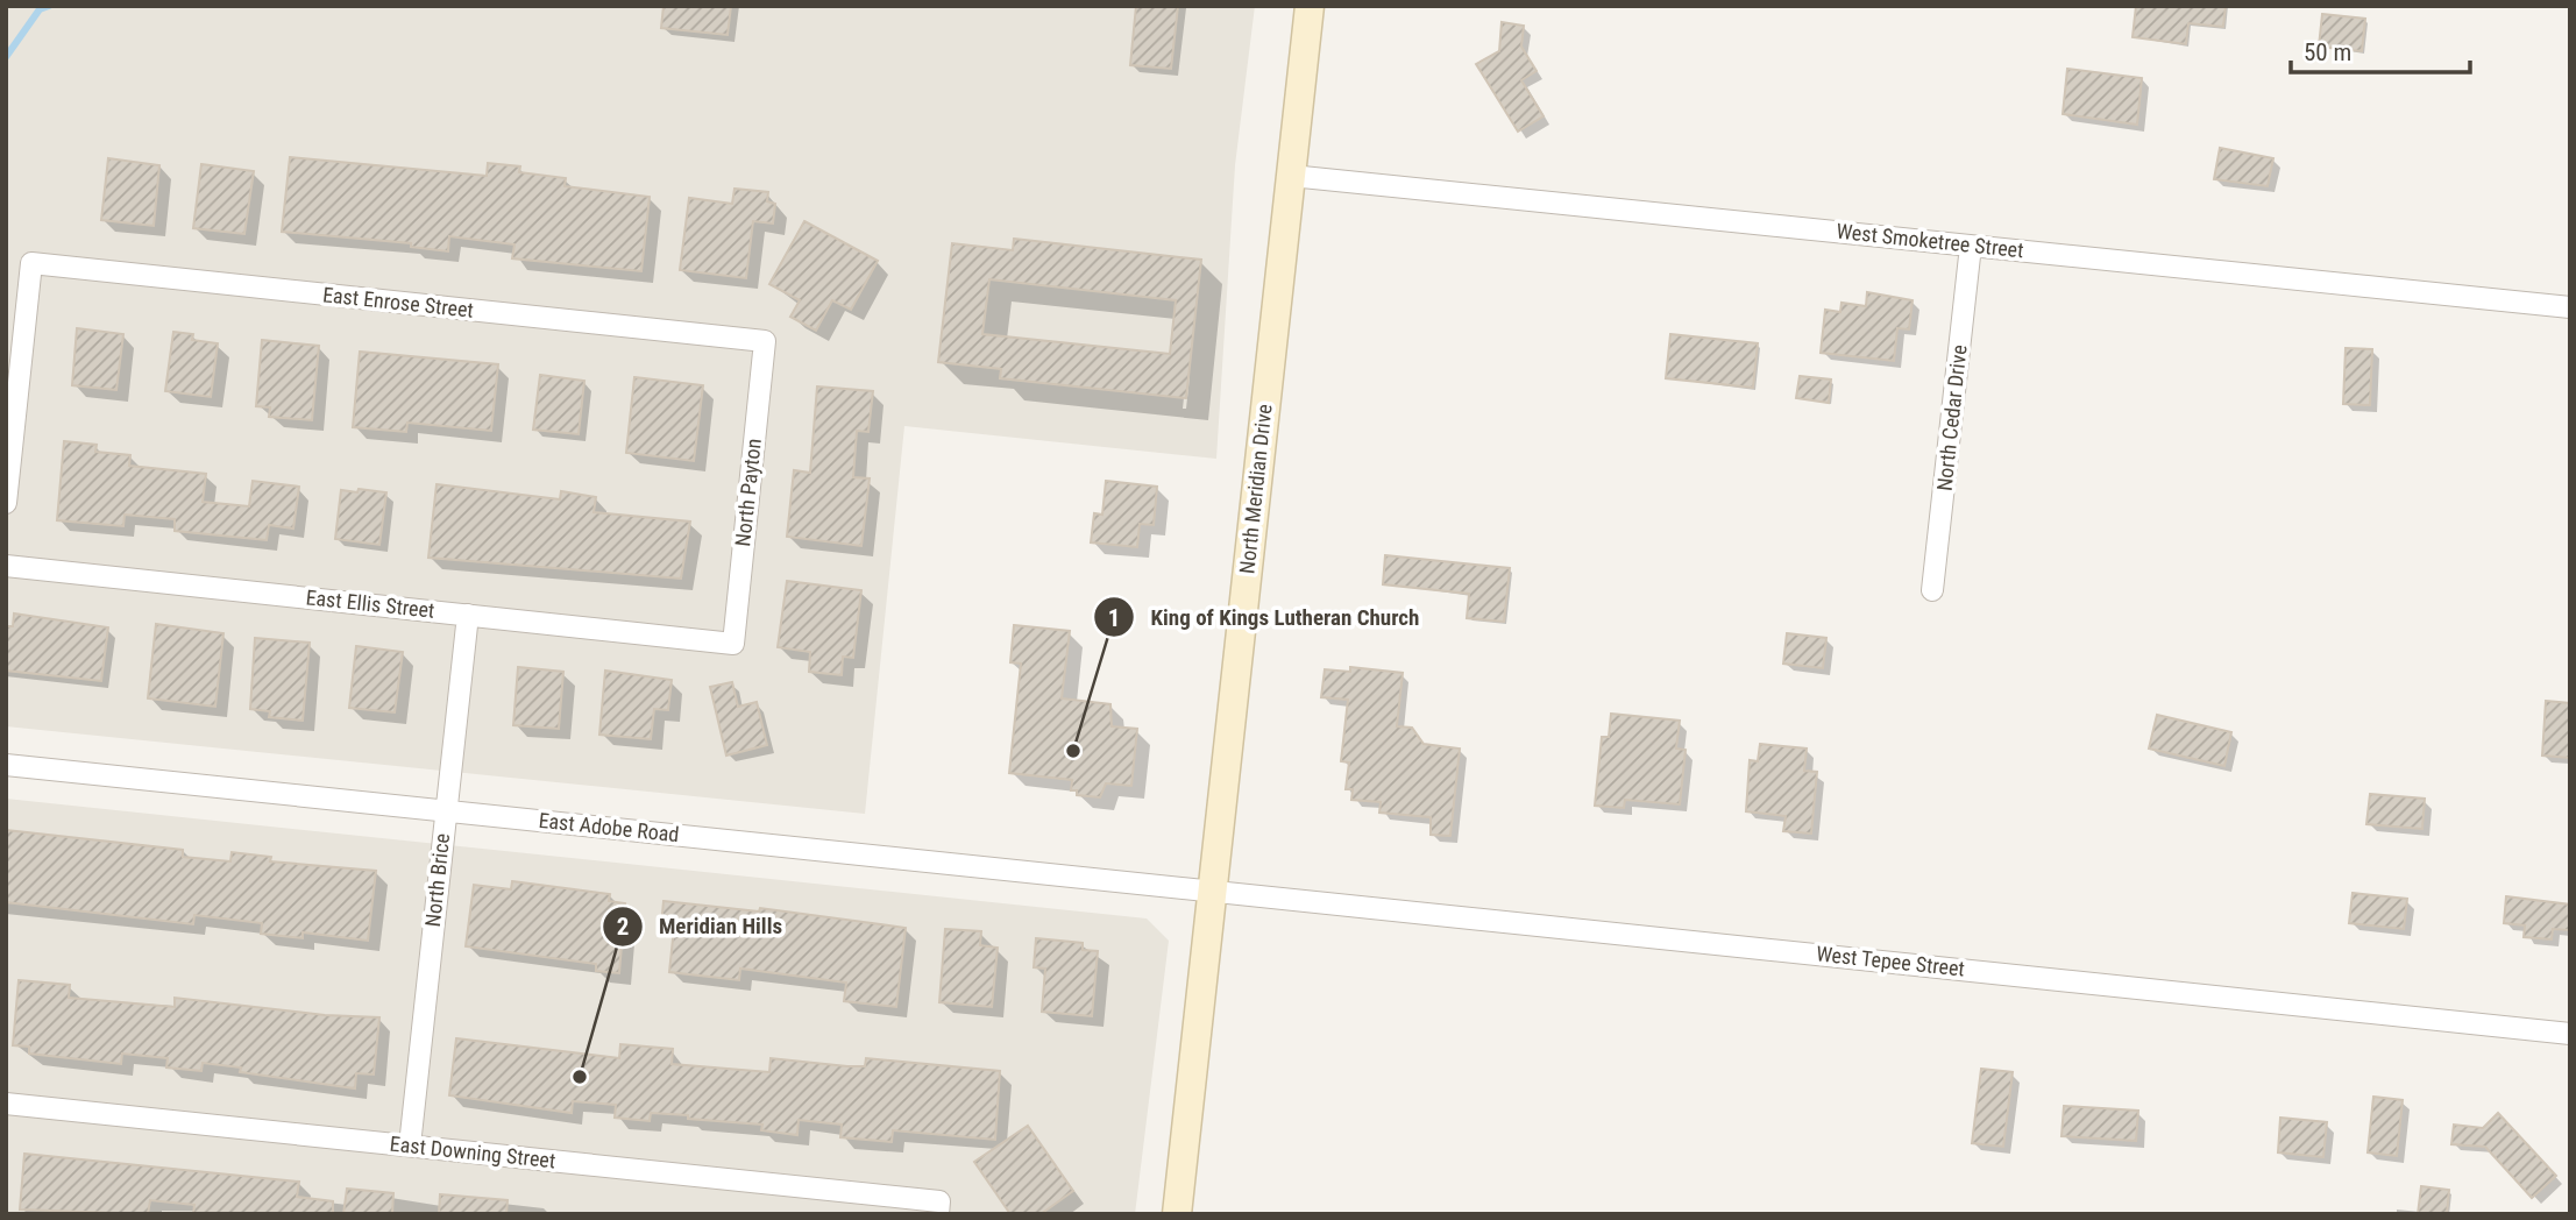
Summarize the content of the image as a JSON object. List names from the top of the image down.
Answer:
{
  "streets": {
    "street": [
      "West Smoketree Street",
      "East Enrose Street",
      "North Cedar Drive",
      "North Meridian Drive",
      "North Payton",
      "East Ellis Street",
      "East Adobe Road",
      "North Brice",
      "West Tepee Street",
      "East Downing Street"
    ]
  },
  "crossings": [
    ["West Smoketree Street", "North Cedar Drive"],
    ["West Smoketree Street", "North Meridian Drive"],
    ["East Enrose Street", "North Payton"],
    ["North Meridian Drive", "East Adobe Road"],
    ["North Meridian Drive", "West Tepee Street"],
    ["North Payton", "East Ellis Street"],
    ["East Ellis Street", "North Brice"],
    ["East Adobe Road", "North Brice"],
    ["East Adobe Road", "West Tepee Street"],
    ["North Brice", "East Downing Street"]
  ],
  "places": ["King of Kings Lutheran Church", "Meridian Hills"],
  "scale_bar": "50 m"
}
